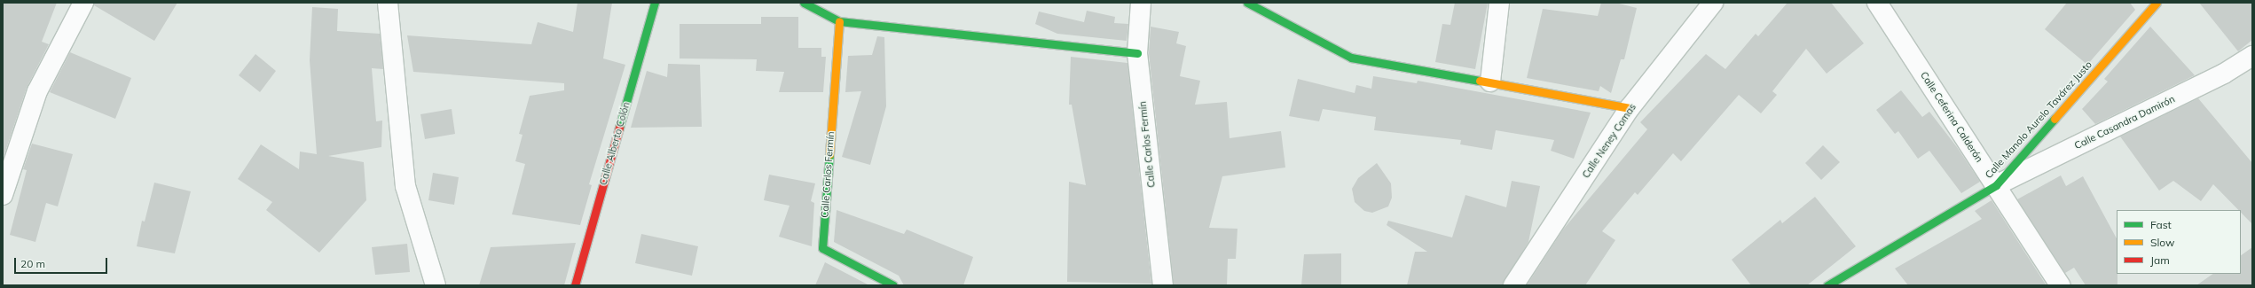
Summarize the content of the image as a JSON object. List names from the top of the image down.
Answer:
{
  "streets": {
    "street": [
      "Calle Ceferina Calderón",
      "Calle Manolo Aurelo Tavárez Justo",
      "Calle Casandra Damirón",
      "Calle Neney Comas",
      "Calle Alberto Colón",
      "Calle Carlos Fermín"
    ]
  },
  "crossings": [
    ["Calle Ceferina Calderón", "Calle Manolo Aurelo Tavárez Justo"],
    ["Calle Ceferina Calderón", "Calle Casandra Damirón"],
    ["Calle Manolo Aurelo Tavárez Justo", "Calle Casandra Damirón"]
  ],
  "legend": ["Fast", "Slow", "Jam"],
  "scale_bar": "20 m"
}
